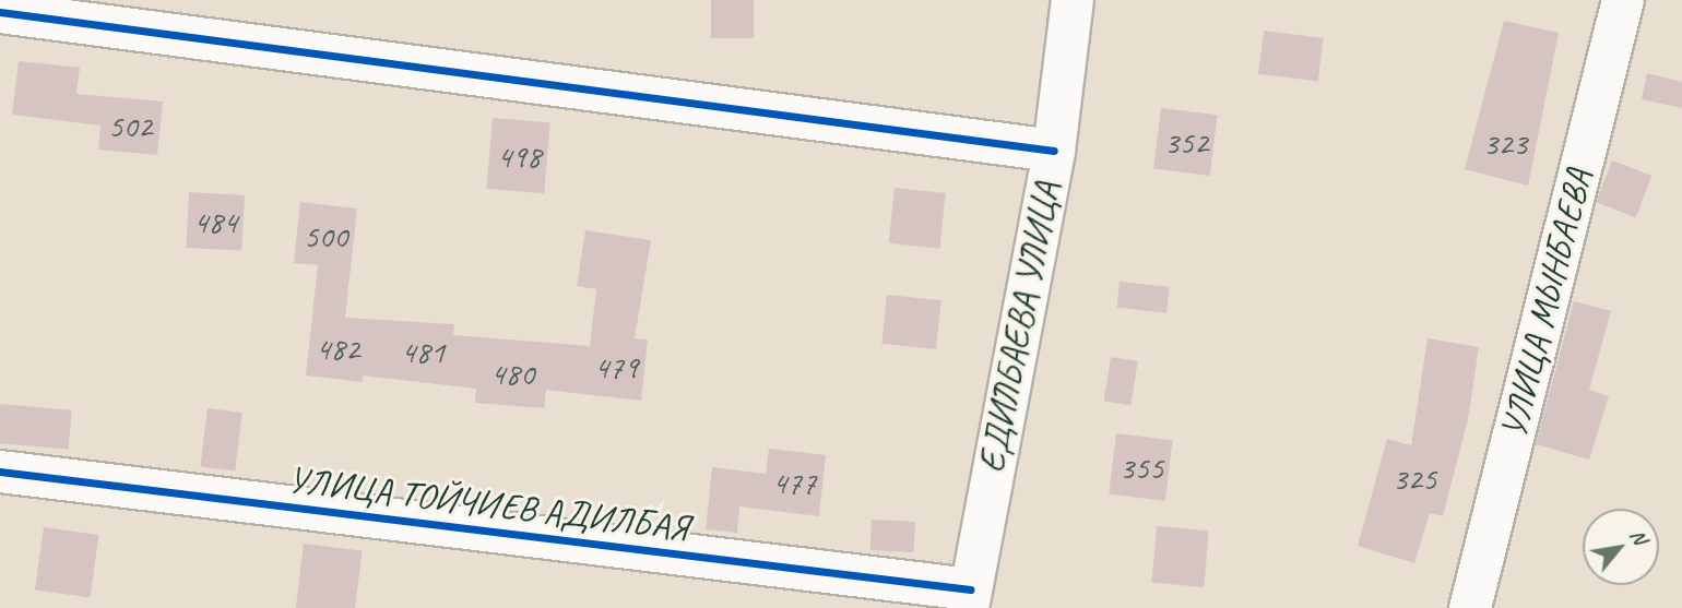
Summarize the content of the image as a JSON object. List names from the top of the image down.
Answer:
{
  "streets": {
    "street": ["УЛИЦА МЫНБАЕВА", "ЕДИЛБАЕВА УЛИЦА", "УЛИЦА ТОЙЧИЕВ АДИЛБАЯ"]
  },
  "crossings": [
    ["ЕДИЛБАЕВА УЛИЦА", "УЛИЦА ТОЙЧИЕВ АДИЛБАЯ"]
  ],
  "house_numbers": [
    "502",
    "352",
    "323",
    "498",
    "484",
    "500",
    "482",
    "481",
    "479",
    "480",
    "355",
    "325",
    "477"
  ],
  "north": "top right"
}
